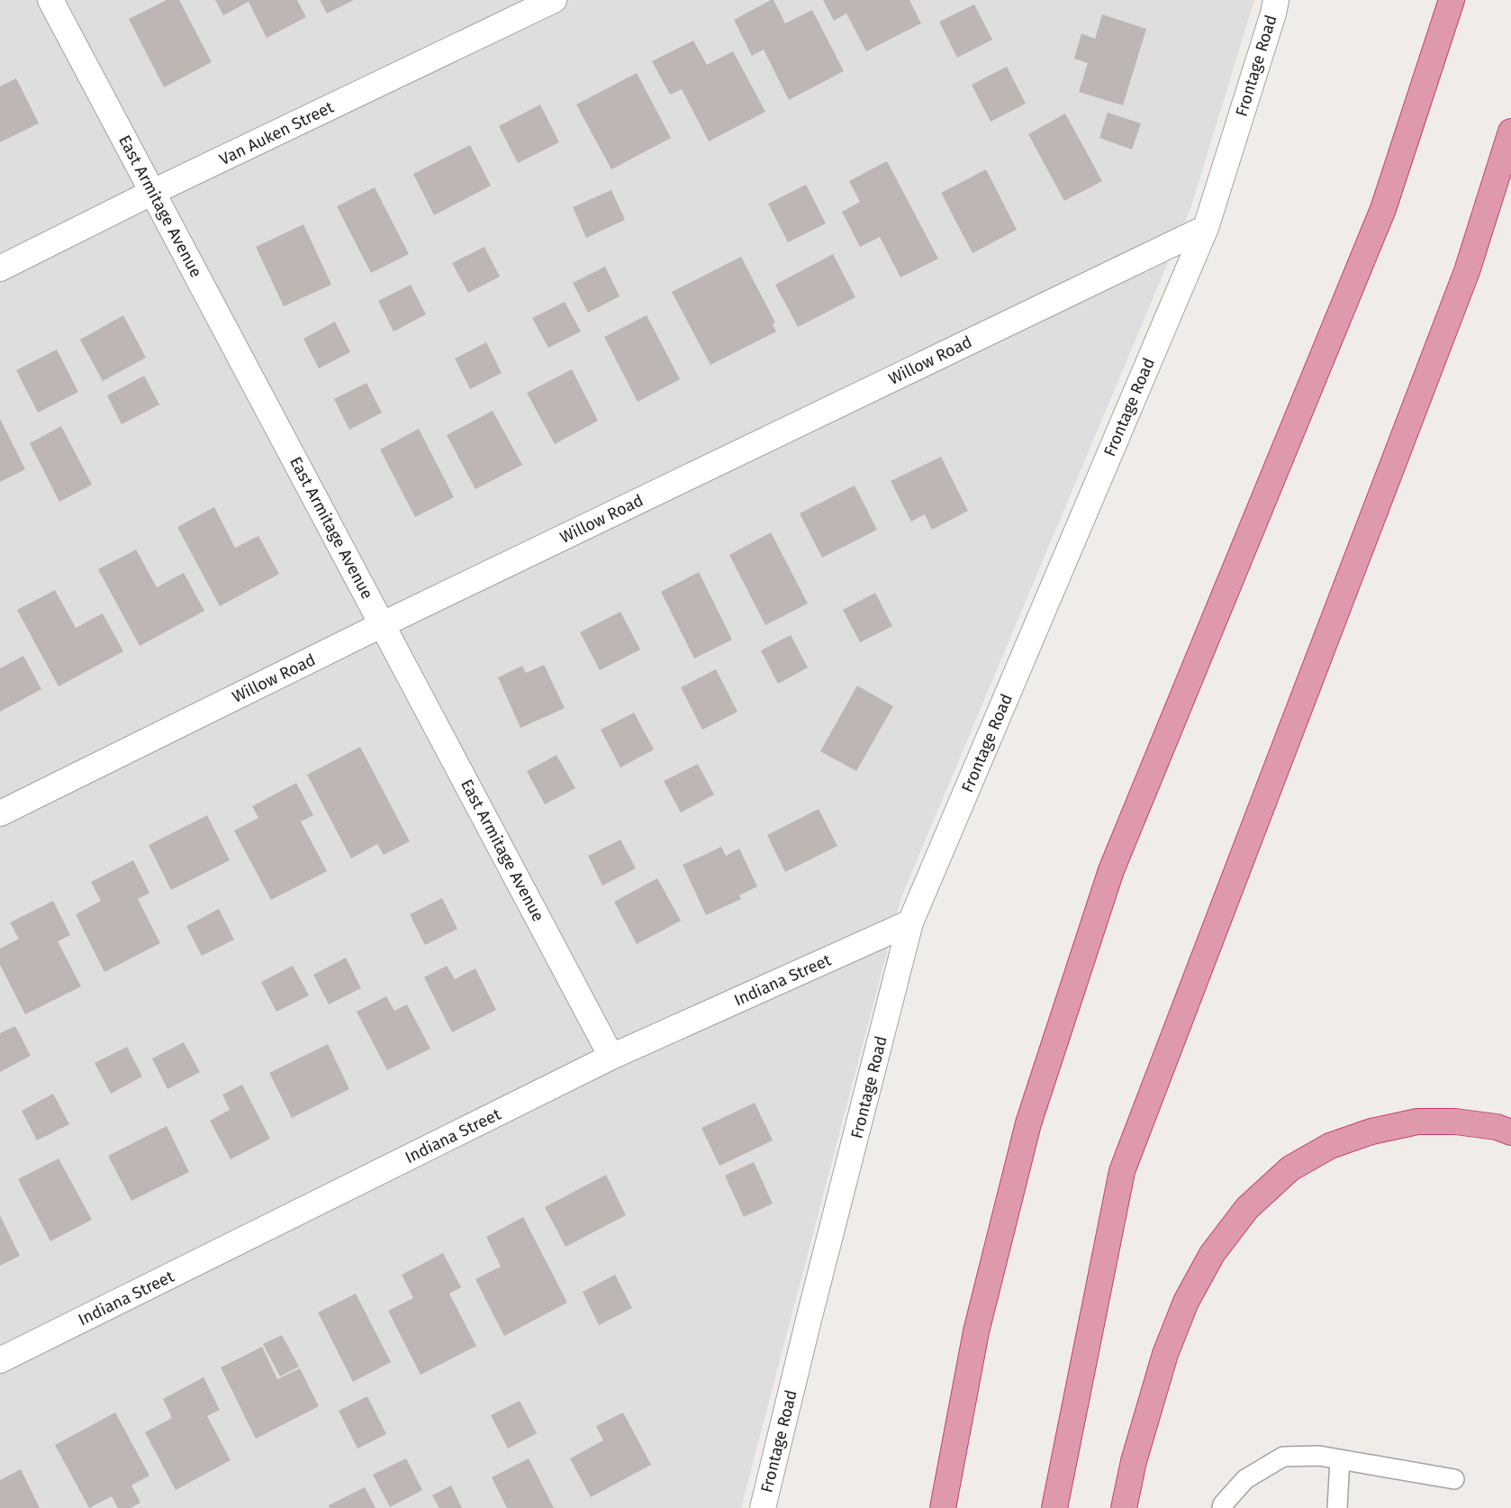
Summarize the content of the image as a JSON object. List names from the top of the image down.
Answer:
{
  "streets": {
    "street": [
      "Frontage Road",
      "Van Auken Street",
      "East Armitage Avenue",
      "Willow Road",
      "Indiana Street"
    ]
  },
  "crossings": [
    ["Frontage Road", "Willow Road"],
    ["Frontage Road", "Indiana Street"],
    ["Van Auken Street", "East Armitage Avenue"],
    ["East Armitage Avenue", "Willow Road"],
    ["East Armitage Avenue", "Indiana Street"]
  ]
}
